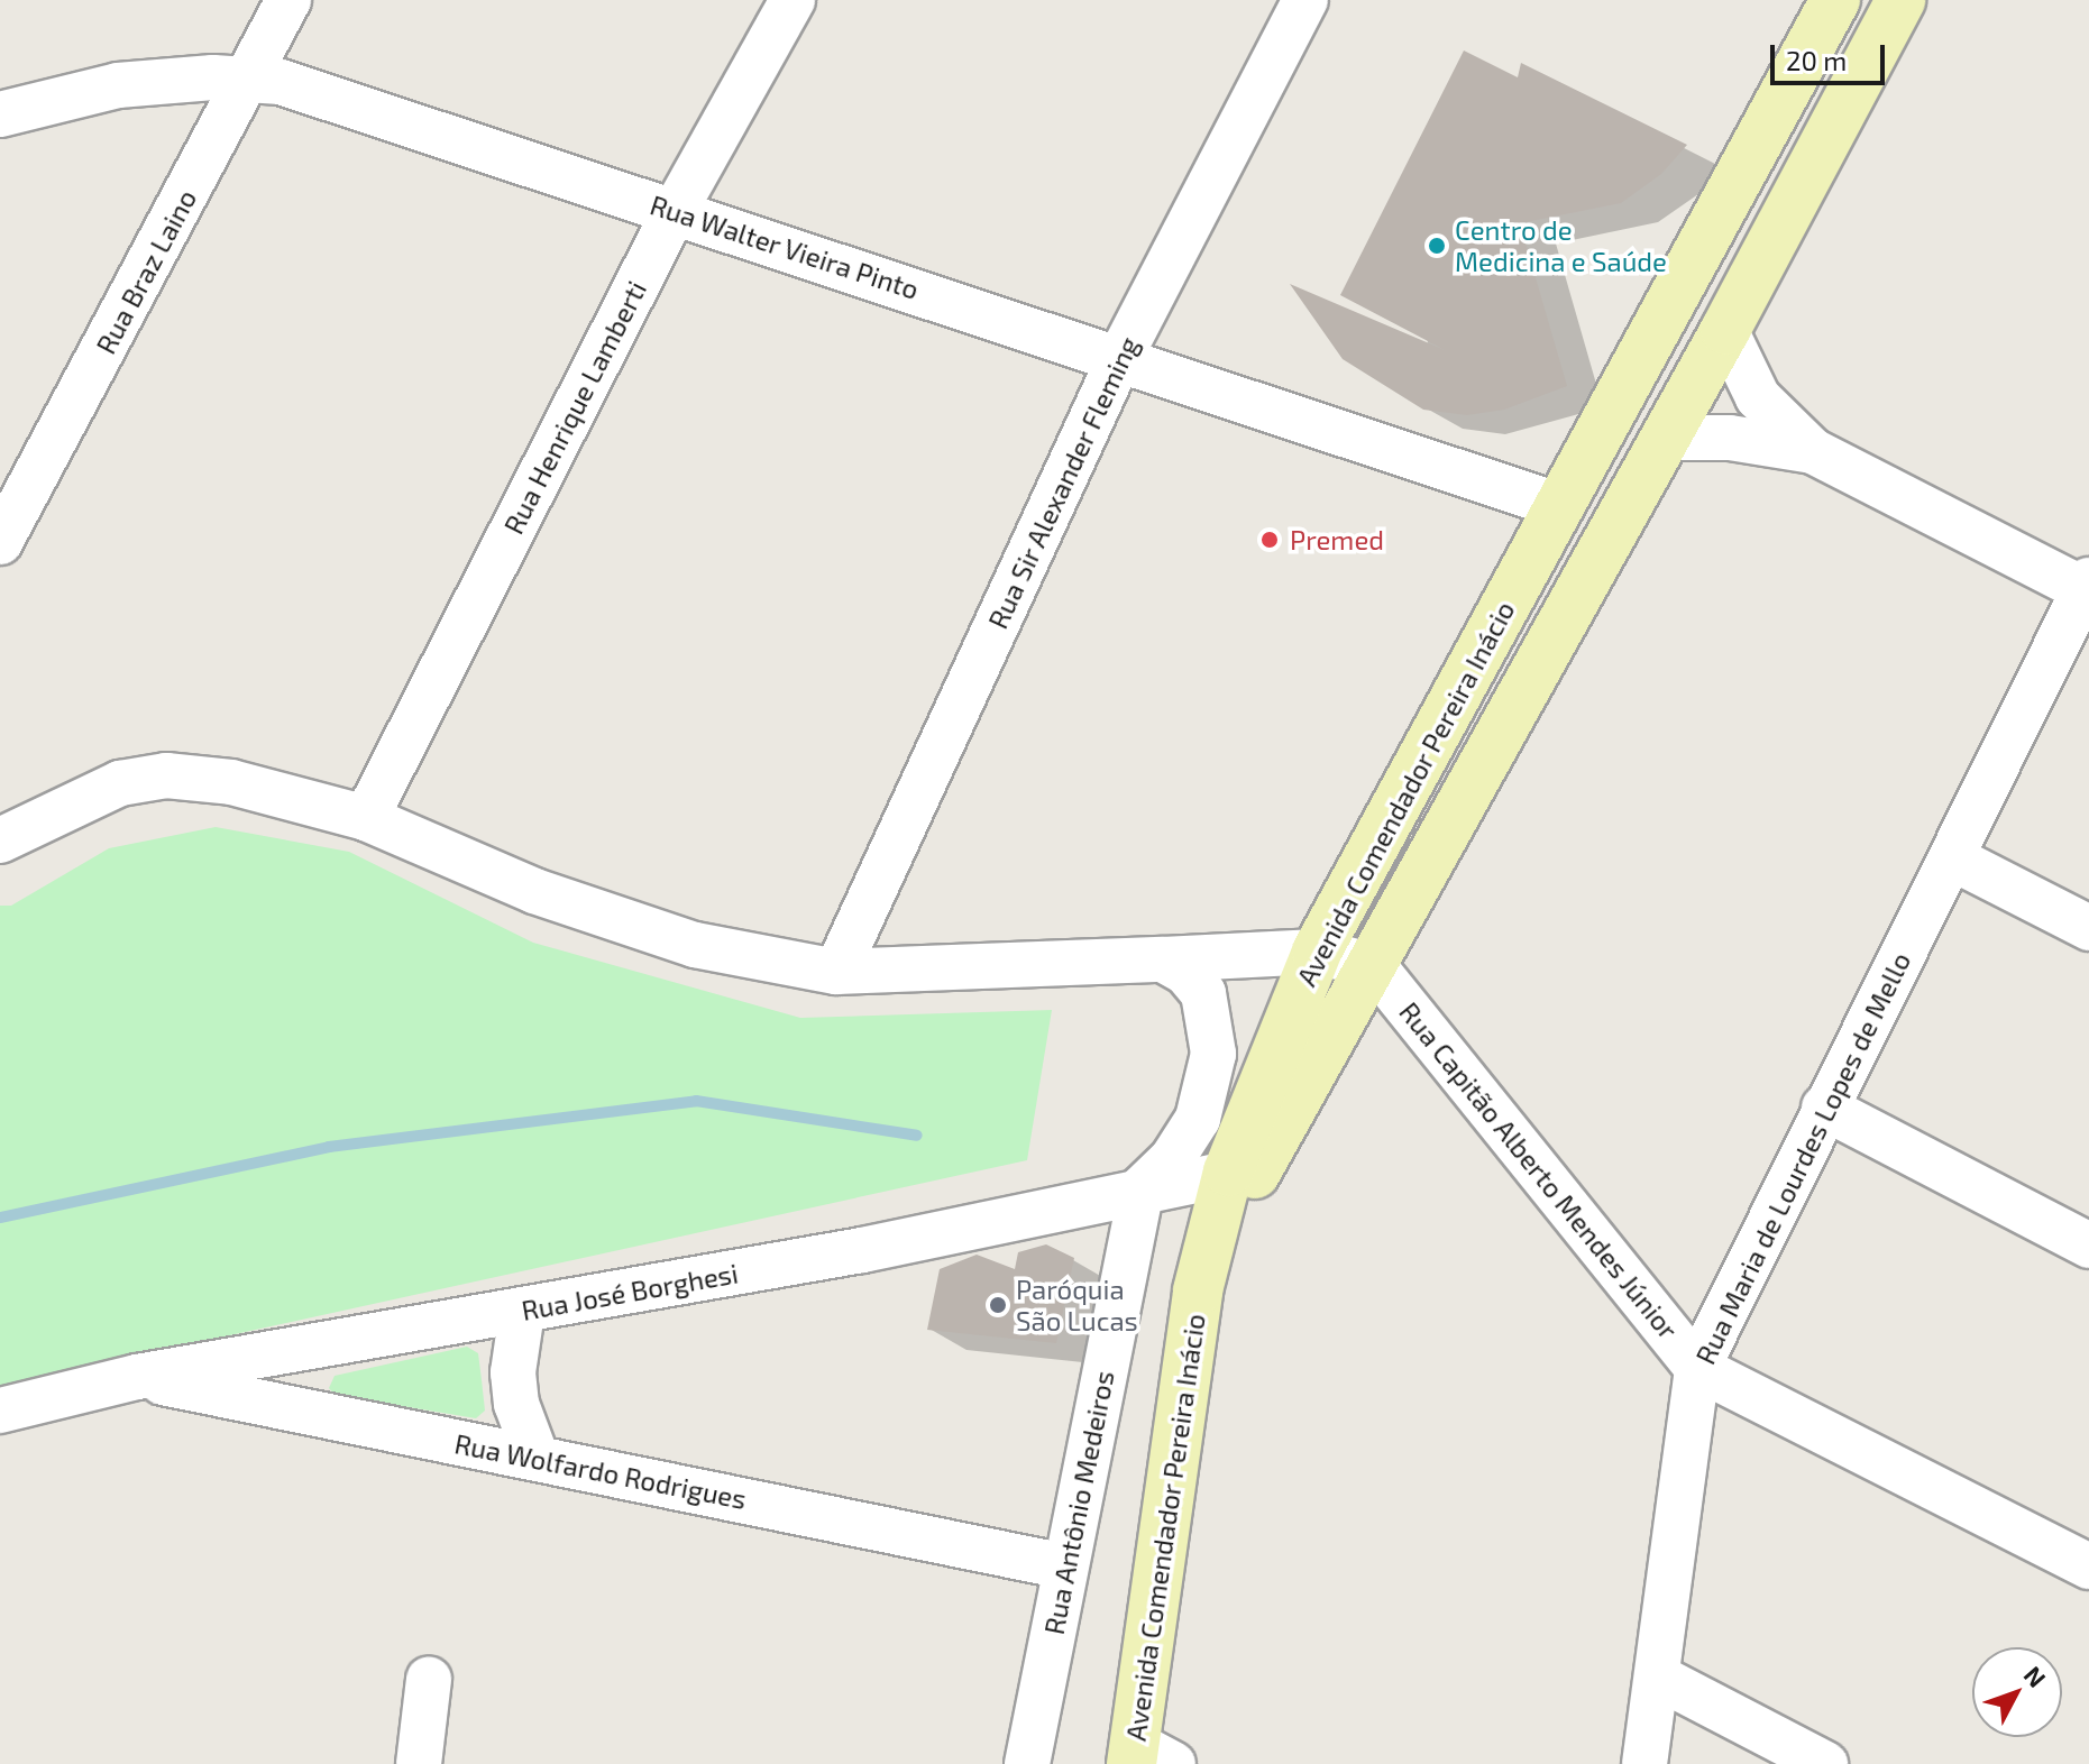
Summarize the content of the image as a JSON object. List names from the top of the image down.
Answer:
{
  "streets": {
    "main road": ["Avenida Comendador Pereira Inácio"],
    "street": [
      "Rua Walter Vieira Pinto",
      "Rua Braz Laino",
      "Rua Henrique Lamberti",
      "Rua Sir Alexander Fleming",
      "Rua Maria de Lourdes Lopes de Mello",
      "Rua Capitão Alberto Mendes Júnior",
      "Rua José Borghesi",
      "Rua Wolfardo Rodrigues",
      "Rua Antônio Medeiros"
    ]
  },
  "crossings": [
    ["Rua Walter Vieira Pinto", "Rua Braz Laino"],
    ["Rua Walter Vieira Pinto", "Rua Henrique Lamberti"],
    ["Rua Walter Vieira Pinto", "Rua Sir Alexander Fleming"],
    ["Rua Walter Vieira Pinto", "Avenida Comendador Pereira Inácio"],
    ["Avenida Comendador Pereira Inácio", "Rua Capitão Alberto Mendes Júnior"],
    ["Avenida Comendador Pereira Inácio", "Rua José Borghesi"],
    ["Rua Maria de Lourdes Lopes de Mello", "Rua Capitão Alberto Mendes Júnior"],
    ["Rua José Borghesi", "Rua Wolfardo Rodrigues"],
    ["Rua José Borghesi", "Rua Antônio Medeiros"],
    ["Rua Wolfardo Rodrigues", "Rua Antônio Medeiros"]
  ],
  "places": ["Centro de Medicina e Saúde", "Premed", "Paróquia São Lucas"],
  "scale_bar": "20 m",
  "north": "top right"
}
